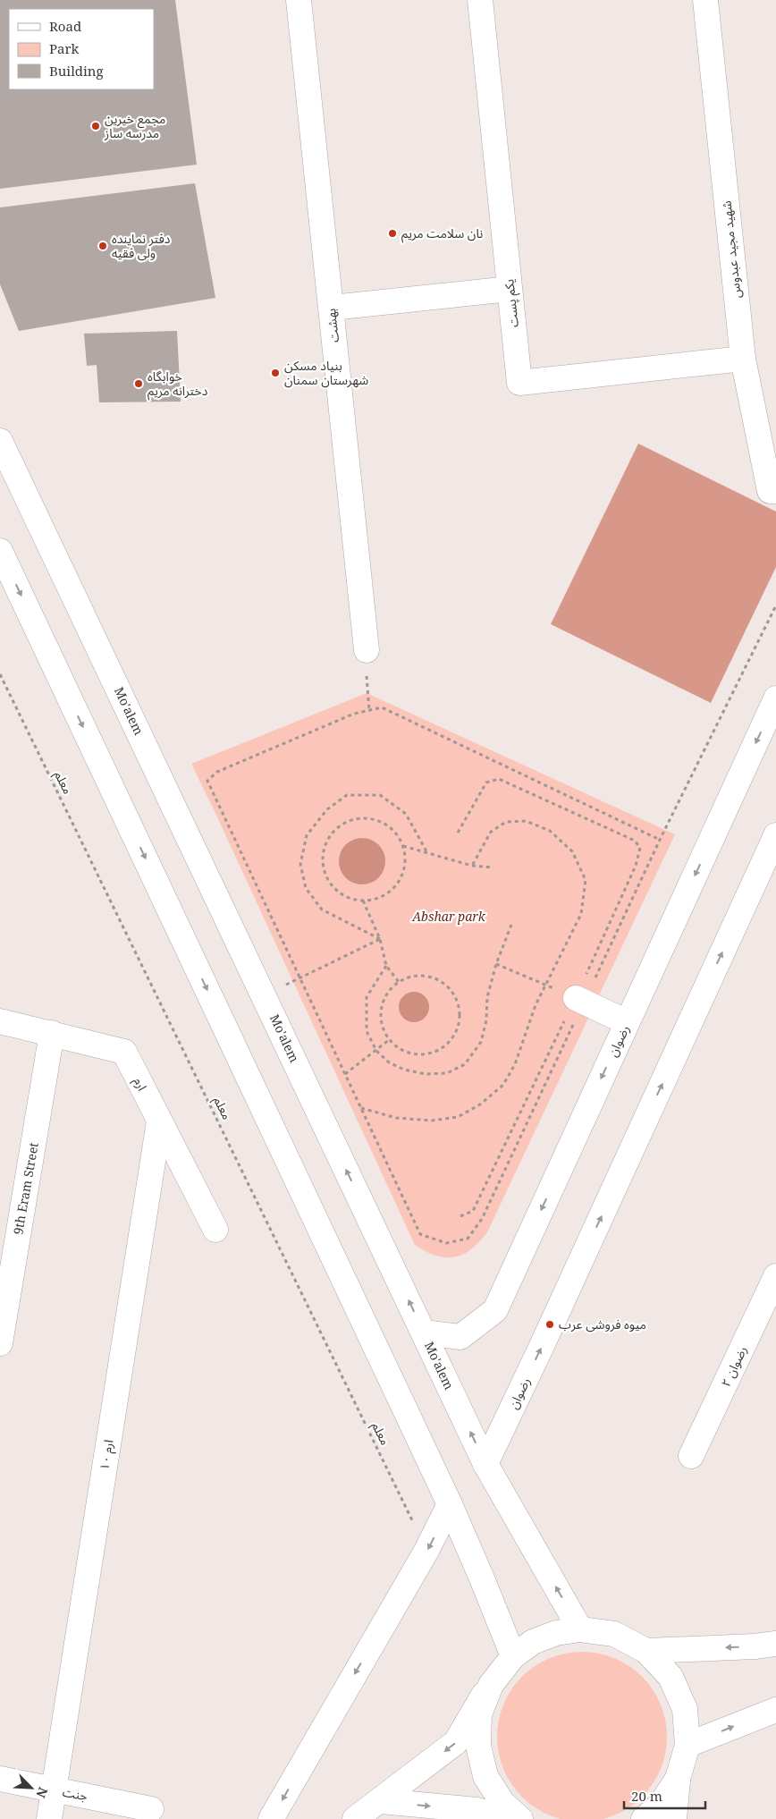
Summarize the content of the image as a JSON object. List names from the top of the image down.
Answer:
{
  "streets": {
    "street": [
      "شهید مجید عبدوس",
      "یکم پست",
      "بهشت",
      "Mo'alem",
      "رضوان",
      "ارم",
      "9th Eram Street",
      "رضوان ۲",
      "ارم ۱۰",
      "جنت"
    ],
    "path": ["معلم"]
  },
  "crossings": [
    ["شهید مجید عبدوس", "یکم پست"],
    ["Mo'alem", "رضوان"],
    ["ارم", "9th Eram Street"],
    ["ارم", "ارم ۱۰"],
    ["ارم ۱۰", "جنت"]
  ],
  "parks": ["Abshar park"],
  "places": [
    "مجمع خیرین مدرسه ساز",
    "نان سلامت مریم",
    "دفتر نماینده ولی فقیه",
    "بنیاد مسکن شهرستان سمنان",
    "خوابگاه دخترانه مریم",
    "میوه فروشی عرب"
  ],
  "legend": ["Road", "Park", "Building"],
  "scale_bar": "20 m",
  "north": "bottom right"
}
